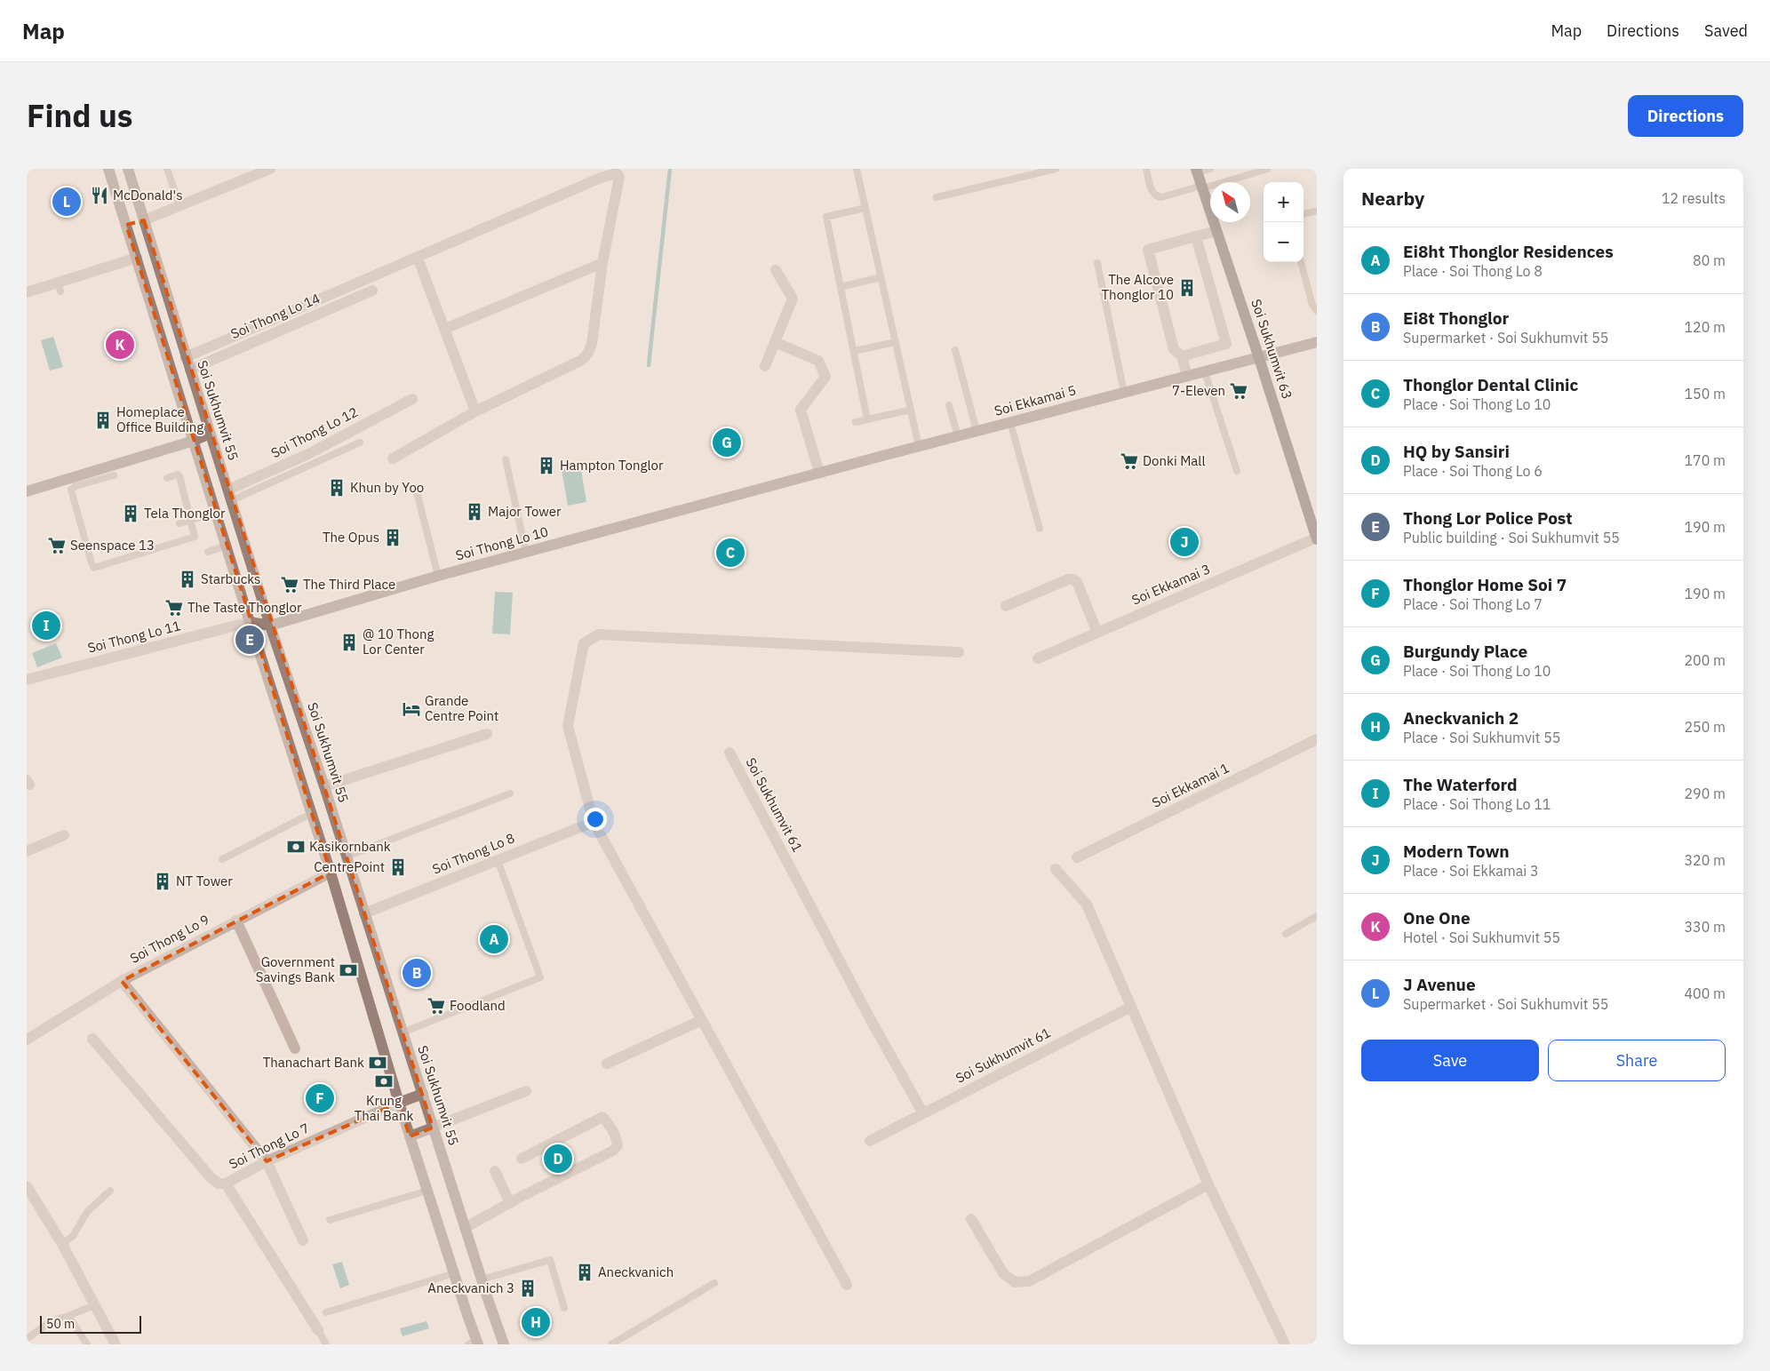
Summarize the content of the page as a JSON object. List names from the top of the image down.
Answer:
{
  "streets": {
    "main road": [
      "Soi Sukhumvit 63",
      "Soi Ekkamai 5",
      "Soi Sukhumvit 55",
      "Soi Thong Lo 10"
    ],
    "street": [
      "Soi Thong Lo 14",
      "Soi Thong Lo 12",
      "Soi Ekkamai 3",
      "Soi Thong Lo 11",
      "Soi Ekkamai 1",
      "Soi Sukhumvit 61",
      "Soi Thong Lo 8",
      "Soi Thong Lo 9",
      "Soi Thong Lo 7"
    ]
  },
  "crossings": [
    ["Soi Thong Lo 14", "Soi Sukhumvit 55"],
    ["Soi Sukhumvit 63", "Soi Ekkamai 5"],
    ["Soi Sukhumvit 63", "Soi Ekkamai 3"],
    ["Soi Ekkamai 5", "Soi Thong Lo 10"],
    ["Soi Sukhumvit 55", "Soi Thong Lo 12"],
    ["Soi Sukhumvit 55", "Soi Thong Lo 10"],
    ["Soi Sukhumvit 55", "Soi Thong Lo 8"]
  ],
  "places": {
    "restaurant": ["McDonald's"],
    "building": [
      "The Alcove Thonglor 10",
      "Homeplace Office Building",
      "Hampton Tonglor",
      "Khun by Yoo",
      "Major Tower",
      "Tela Thonglor",
      "The Opus",
      "Starbucks",
      "@ 10 Thong Lor Center",
      "CentrePoint",
      "NT Tower",
      "Aneckvanich",
      "Aneckvanich 3"
    ],
    "supermarket": [
      "7-Eleven",
      "Donki Mall",
      "Seenspace 13",
      "The Third Place",
      "The Taste Thonglor",
      "Foodland"
    ],
    "hotel": ["Grande Centre Point"],
    "bank": [
      "Kasikornbank",
      "Government Savings Bank",
      "Thanachart Bank",
      "Krung Thai Bank"
    ]
  },
  "scale_bar": "50 m",
  "north": "top left",
  "page": {
    "header": "Map",
    "nav": ["Map", "Directions", "Saved"],
    "title": "Find us",
    "buttons": [
      "Directions",
      ["Save", "Share"]
    ],
    "heading": ["Nearby", "12 results"],
    "map_buttons": ["+", "−"],
    "pins": [
      "L",
      "K",
      "G",
      "J",
      "C",
      "I",
      "E",
      "A",
      "B",
      "F",
      "D",
      "H"
    ],
    "list": [
      {
        "mark": "A",
        "name": "Ei8ht Thonglor Residences",
        "note": "Place · Soi Thong Lo 8",
        "value": "80 m"
      },
      {
        "mark": "B",
        "name": "Ei8t Thonglor",
        "note": "Supermarket · Soi Sukhumvit 55",
        "value": "120 m"
      },
      {
        "mark": "C",
        "name": "Thonglor Dental Clinic",
        "note": "Place · Soi Thong Lo 10",
        "value": "150 m"
      },
      {
        "mark": "D",
        "name": "HQ by Sansiri",
        "note": "Place · Soi Thong Lo 6",
        "value": "170 m"
      },
      {
        "mark": "E",
        "name": "Thong Lor Police Post",
        "note": "Public building · Soi Sukhumvit 55",
        "value": "190 m"
      },
      {
        "mark": "F",
        "name": "Thonglor Home Soi 7",
        "note": "Place · Soi Thong Lo 7",
        "value": "190 m"
      },
      {
        "mark": "G",
        "name": "Burgundy Place",
        "note": "Place · Soi Thong Lo 10",
        "value": "200 m"
      },
      {
        "mark": "H",
        "name": "Aneckvanich 2",
        "note": "Place · Soi Sukhumvit 55",
        "value": "250 m"
      },
      {
        "mark": "I",
        "name": "The Waterford",
        "note": "Place · Soi Thong Lo 11",
        "value": "290 m"
      },
      {
        "mark": "J",
        "name": "Modern Town",
        "note": "Place · Soi Ekkamai 3",
        "value": "320 m"
      },
      {
        "mark": "K",
        "name": "One One",
        "note": "Hotel · Soi Sukhumvit 55",
        "value": "330 m"
      },
      {
        "mark": "L",
        "name": "J Avenue",
        "note": "Supermarket · Soi Sukhumvit 55",
        "value": "400 m"
      }
    ],
    "scale": "50 m"
  }
}
